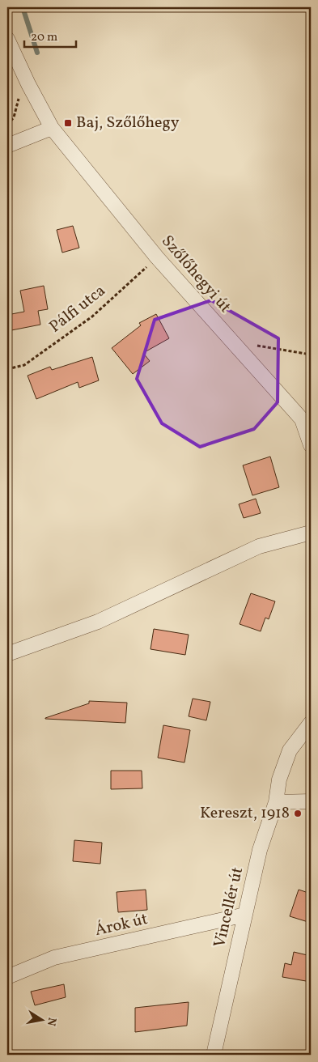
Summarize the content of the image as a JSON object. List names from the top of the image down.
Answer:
{
  "streets": {
    "street": ["Szőlőhegyi út", "Vincellér út", "Árok út"],
    "path": ["Pálfi utca"]
  },
  "crossings": [
    ["Szőlőhegyi út", "Pálfi utca"],
    ["Vincellér út", "Árok út"]
  ],
  "places": {
    "transit": ["Baj, Szőlőhegy"],
    "other": ["Kereszt, 1918"]
  },
  "scale_bar": "20 m",
  "north": "right"
}
